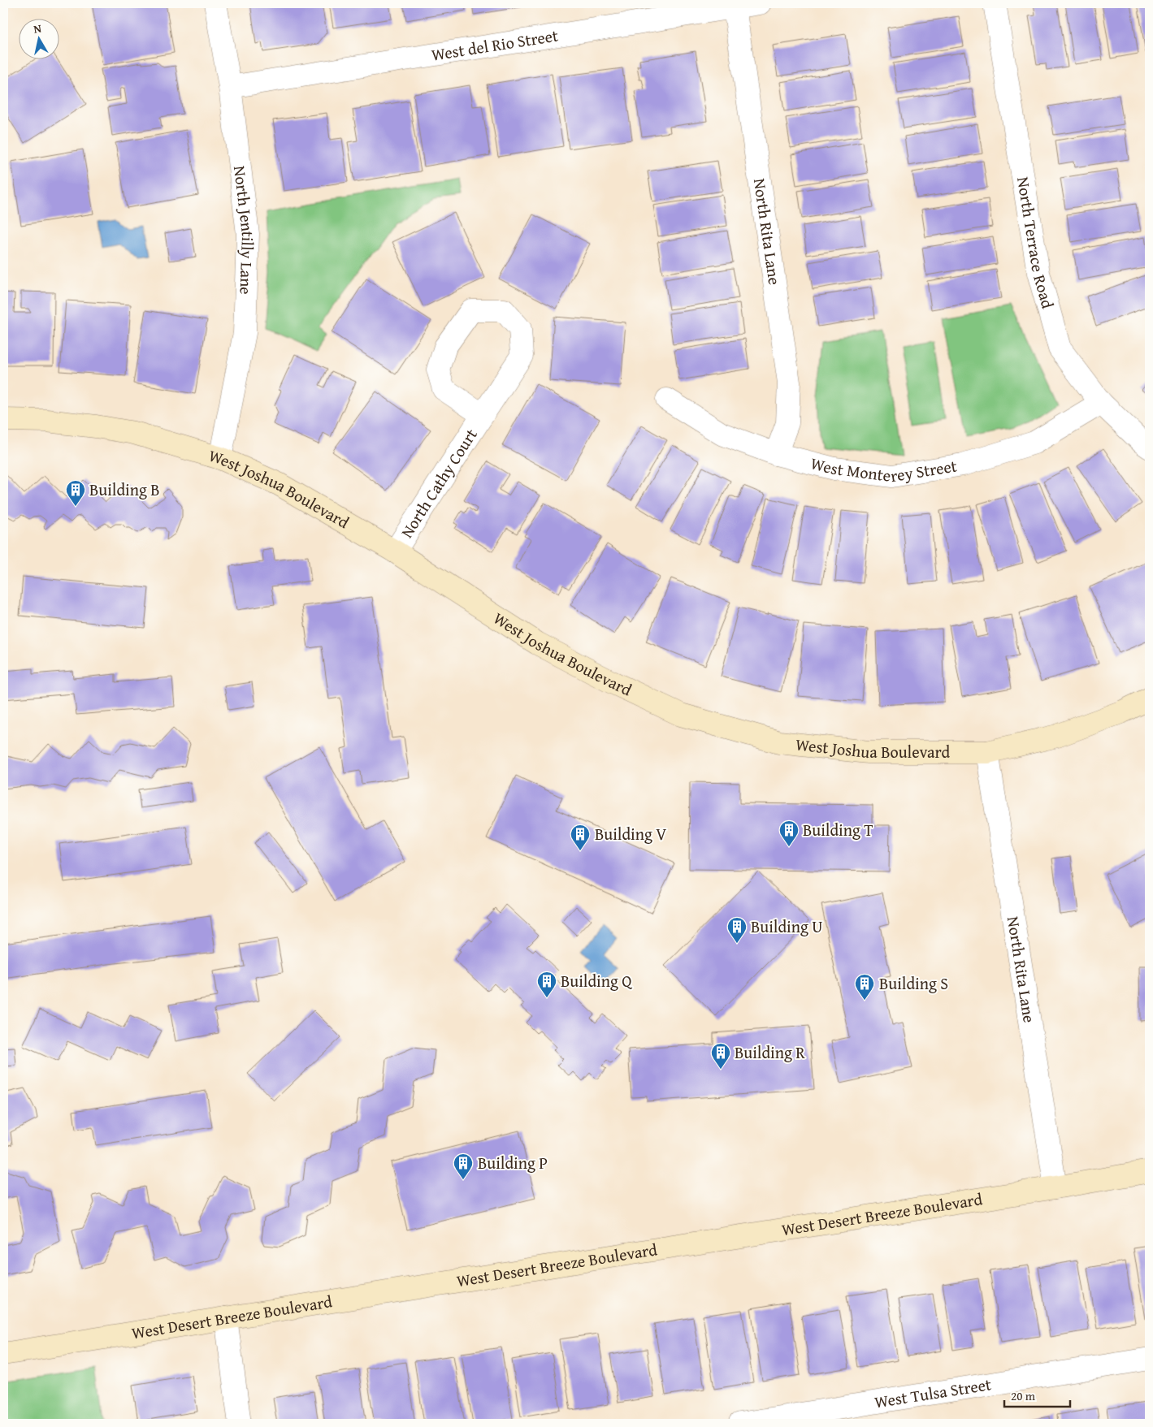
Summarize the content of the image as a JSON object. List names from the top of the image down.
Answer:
{
  "streets": {
    "street": [
      "West del Rio Street",
      "North Jentilly Lane",
      "North Rita Lane",
      "North Terrace Road",
      "West Monterey Street",
      "North Cathy Court",
      "West Joshua Boulevard",
      "West Desert Breeze Boulevard",
      "West Tulsa Street"
    ]
  },
  "crossings": [
    ["West del Rio Street", "North Jentilly Lane"],
    ["West del Rio Street", "North Rita Lane"],
    ["North Jentilly Lane", "West Joshua Boulevard"],
    ["North Rita Lane", "West Monterey Street"],
    ["North Rita Lane", "West Joshua Boulevard"],
    ["North Rita Lane", "West Desert Breeze Boulevard"],
    ["North Terrace Road", "West Monterey Street"],
    ["North Cathy Court", "West Joshua Boulevard"]
  ],
  "places": {
    "building": [
      "Building B",
      "Building T",
      "Building V",
      "Building U",
      "Building Q",
      "Building S",
      "Building R",
      "Building P"
    ]
  },
  "scale_bar": "20 m",
  "north": "top"
}
